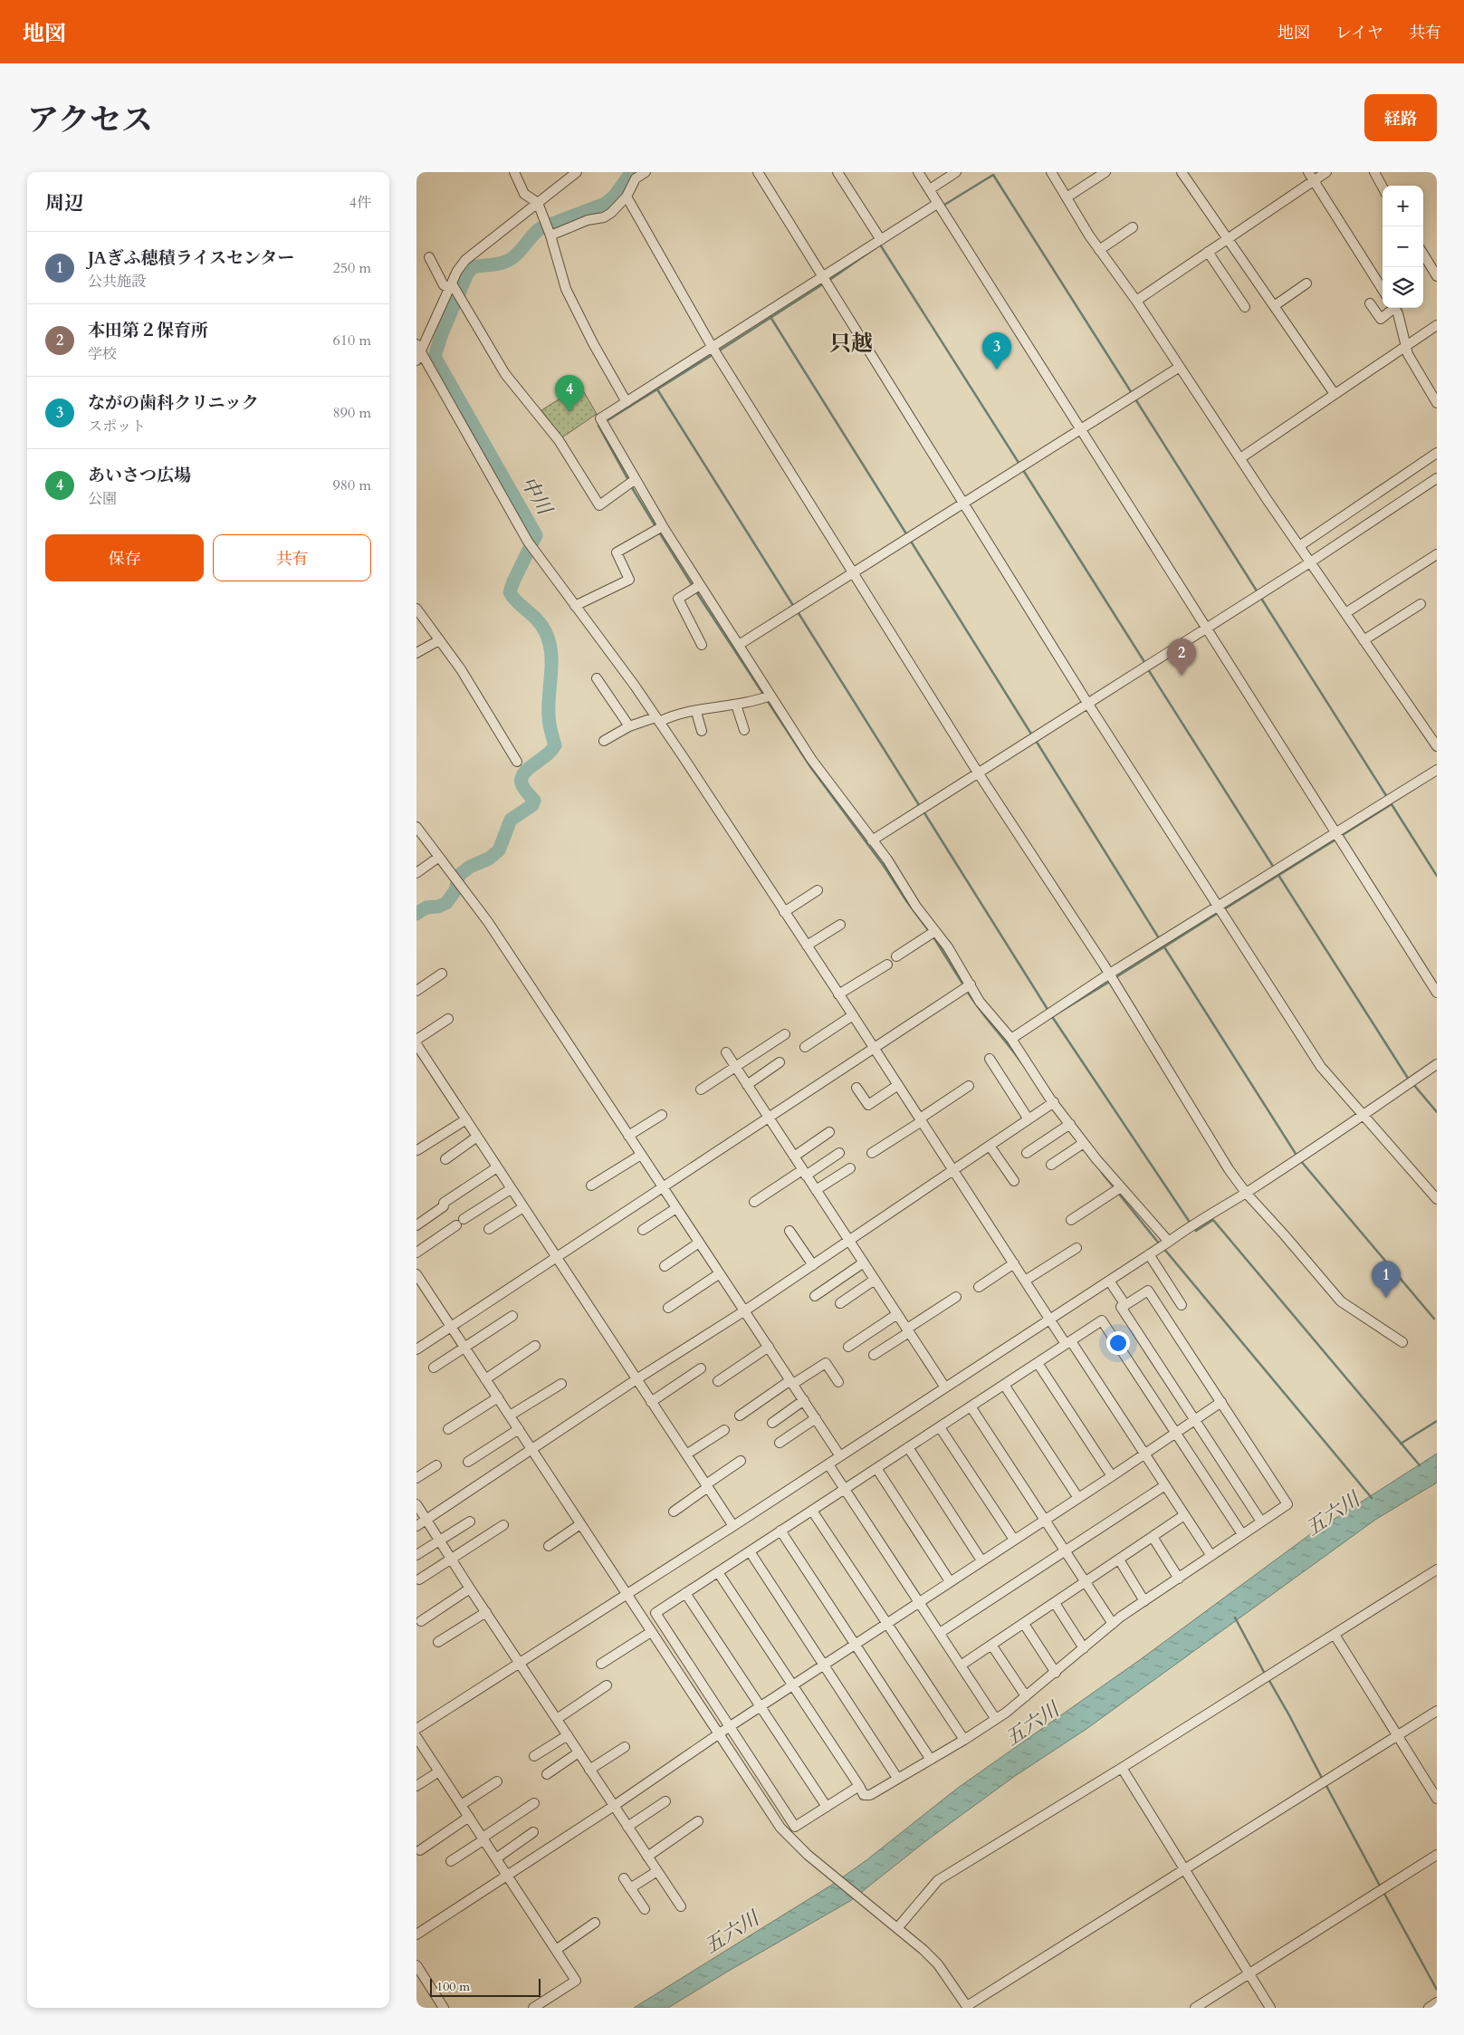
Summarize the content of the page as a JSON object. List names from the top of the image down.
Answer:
{
  "districts": ["只越"],
  "water": ["中川", "五六川"],
  "scale_bar": "100 m",
  "page": {
    "header": "地図",
    "nav": ["地図", "レイヤ", "共有"],
    "title": "アクセス",
    "buttons": [
      "経路",
      ["保存", "共有"]
    ],
    "heading": ["周辺", "4件"],
    "map_buttons": ["+", "−"],
    "list": [
      {
        "mark": "1",
        "name": "JAぎふ穂積ライスセンター",
        "note": "公共施設",
        "value": "250 m"
      },
      {
        "mark": "2",
        "name": "本田第２保育所",
        "note": "学校",
        "value": "610 m"
      },
      {
        "mark": "3",
        "name": "ながの歯科クリニック",
        "note": "スポット",
        "value": "890 m"
      },
      {
        "mark": "4",
        "name": "あいさつ広場",
        "note": "公園",
        "value": "980 m"
      }
    ],
    "pins": [
      "3",
      "4",
      "2",
      "1"
    ],
    "scale": "100 m"
  }
}
